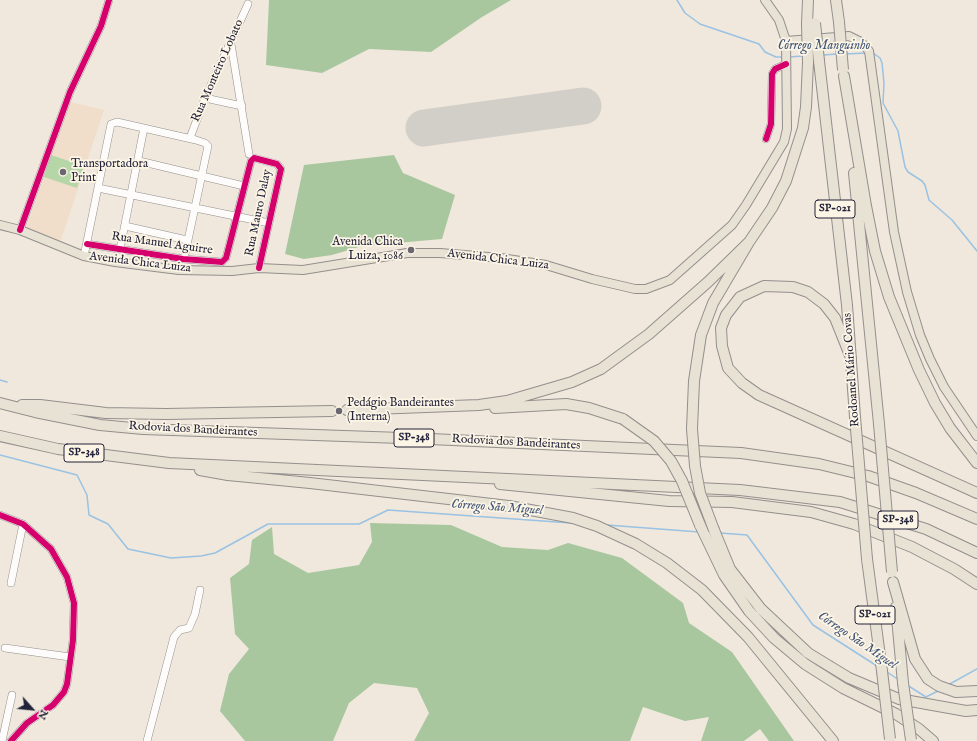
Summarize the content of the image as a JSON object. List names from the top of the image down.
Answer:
{
  "streets": {
    "highway": [
      "SP-021",
      "Rodoanel Mário Covas",
      "Rodovia dos Bandeirantes",
      "SP-348"
    ],
    "main road": ["Avenida Chica Luiza"],
    "street": ["Rua Monteiro Lobato", "Rua Mauro Dalay", "Rua Manuel Aguirre"]
  },
  "crossings": [
    ["Rua Mauro Dalay", "Avenida Chica Luiza"]
  ],
  "water": ["Córrego Manguinho", "Córrego São Miguel"],
  "places": ["Transportadora Print", "Avenida Chica Luiza, 1086", "Pedágio Bandeirantes (Interna)"],
  "north": "bottom right"
}
